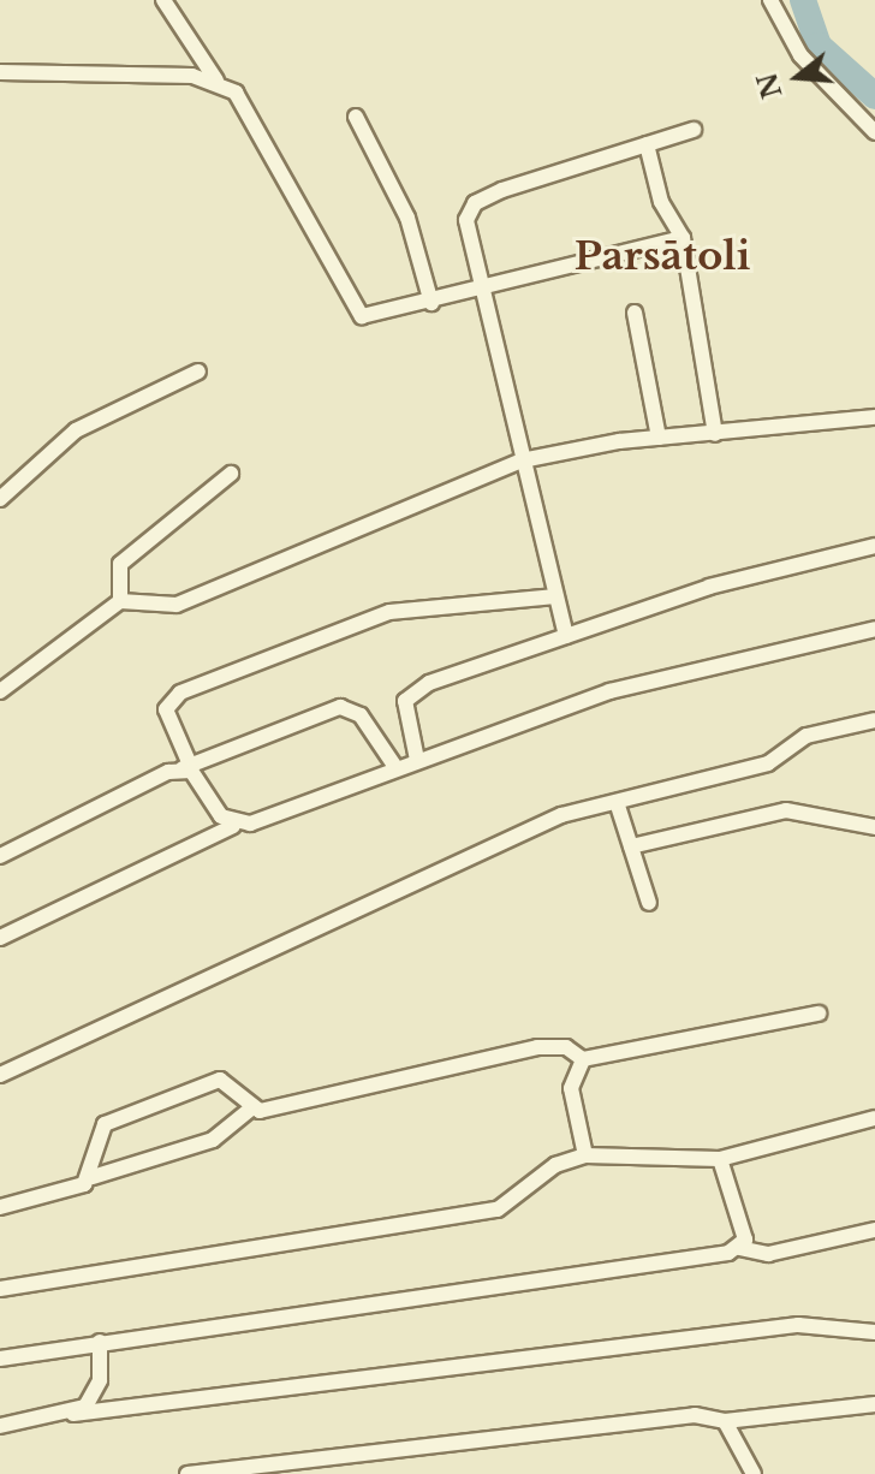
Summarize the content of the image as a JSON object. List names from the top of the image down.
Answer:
{
  "districts": ["Parsātoli"],
  "north": "left"
}
